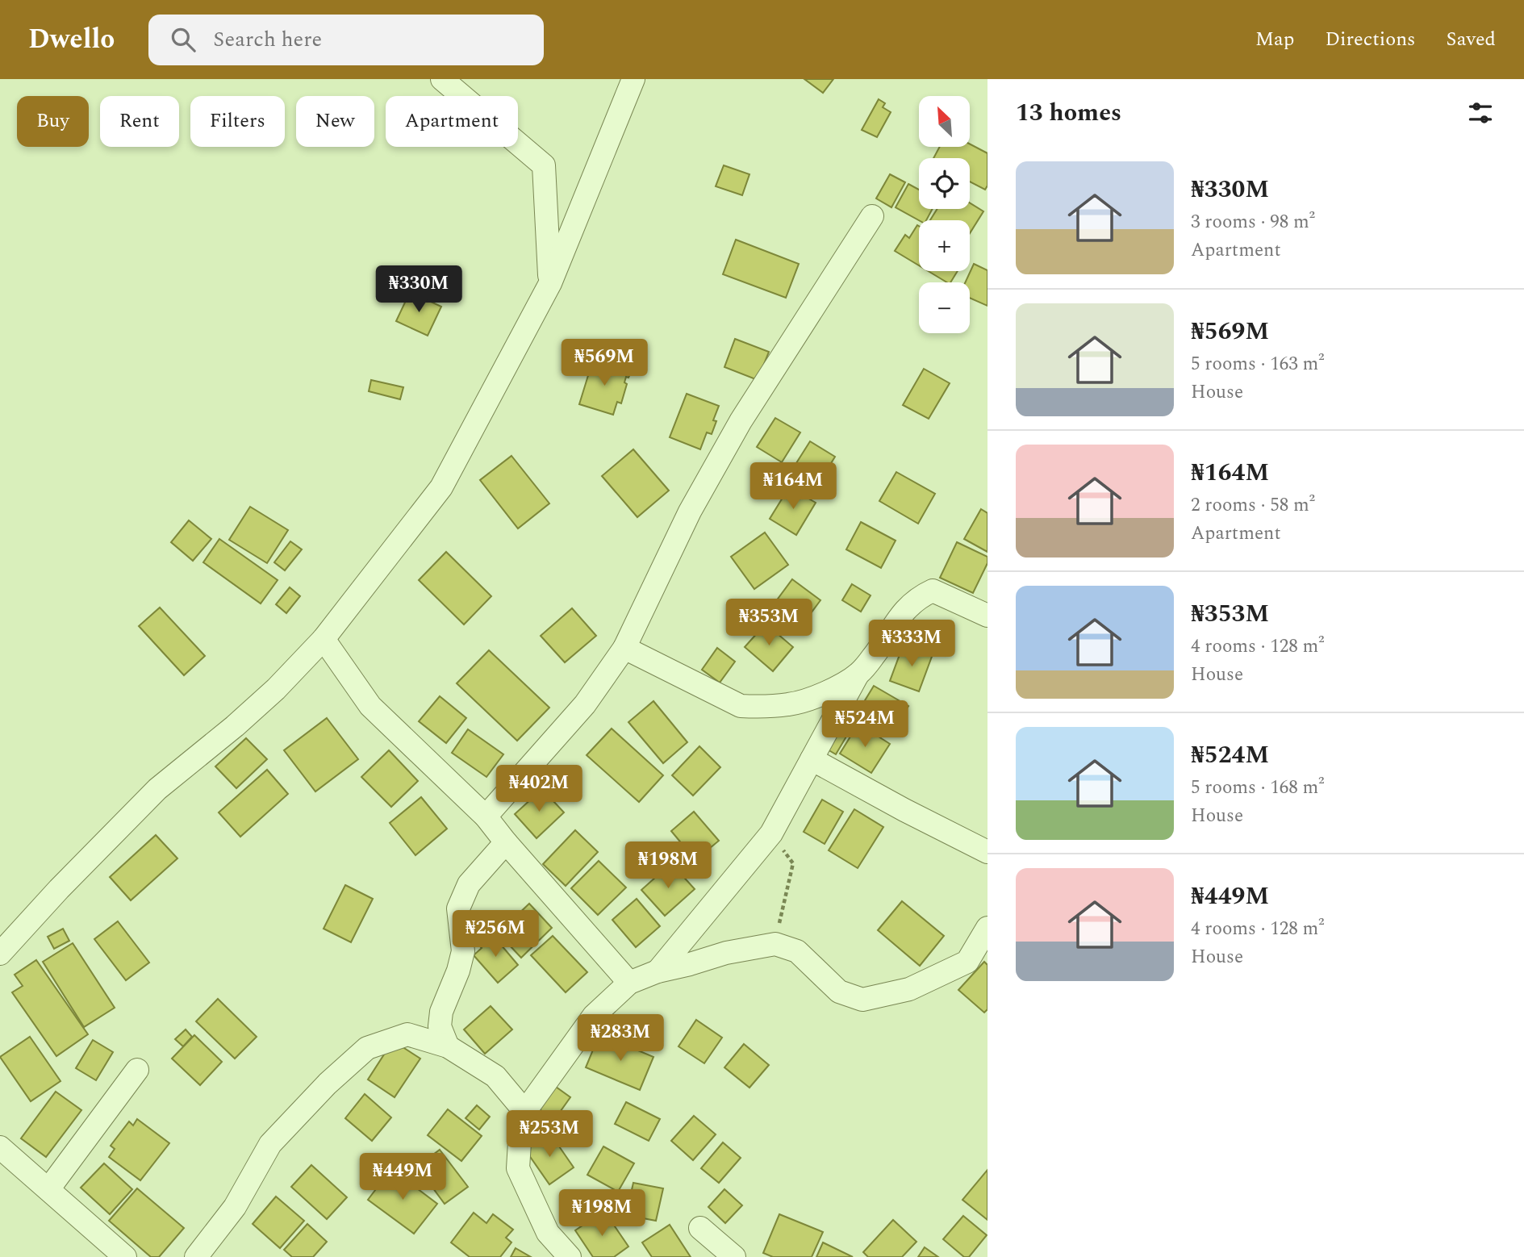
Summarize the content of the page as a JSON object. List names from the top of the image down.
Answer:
{
  "north": "top left",
  "page": {
    "header": "Dwello",
    "search": "Search here",
    "nav": ["Map", "Directions", "Saved"],
    "heading": "13 homes",
    "map_buttons": ["+", "−"],
    "chip": [
      "Buy",
      "Rent",
      "Filters",
      "New",
      "Apartment"
    ],
    "list": [
      {
        "name": "₦330M",
        "note": "3 rooms · 98 m² · Apartment"
      },
      {
        "name": "₦569M",
        "note": "5 rooms · 163 m² · House"
      },
      {
        "name": "₦164M",
        "note": "2 rooms · 58 m² · Apartment"
      },
      {
        "name": "₦353M",
        "note": "4 rooms · 128 m² · House"
      },
      {
        "name": "₦524M",
        "note": "5 rooms · 168 m² · House"
      },
      {
        "name": "₦449M",
        "note": "4 rooms · 128 m² · House"
      }
    ],
    "price": [
      "₦330M",
      "₦569M",
      "₦164M",
      "₦353M",
      "₦333M",
      "₦524M",
      "₦402M",
      "₦198M",
      "₦256M",
      "₦283M",
      "₦253M",
      "₦449M",
      "₦198M"
    ]
  }
}
